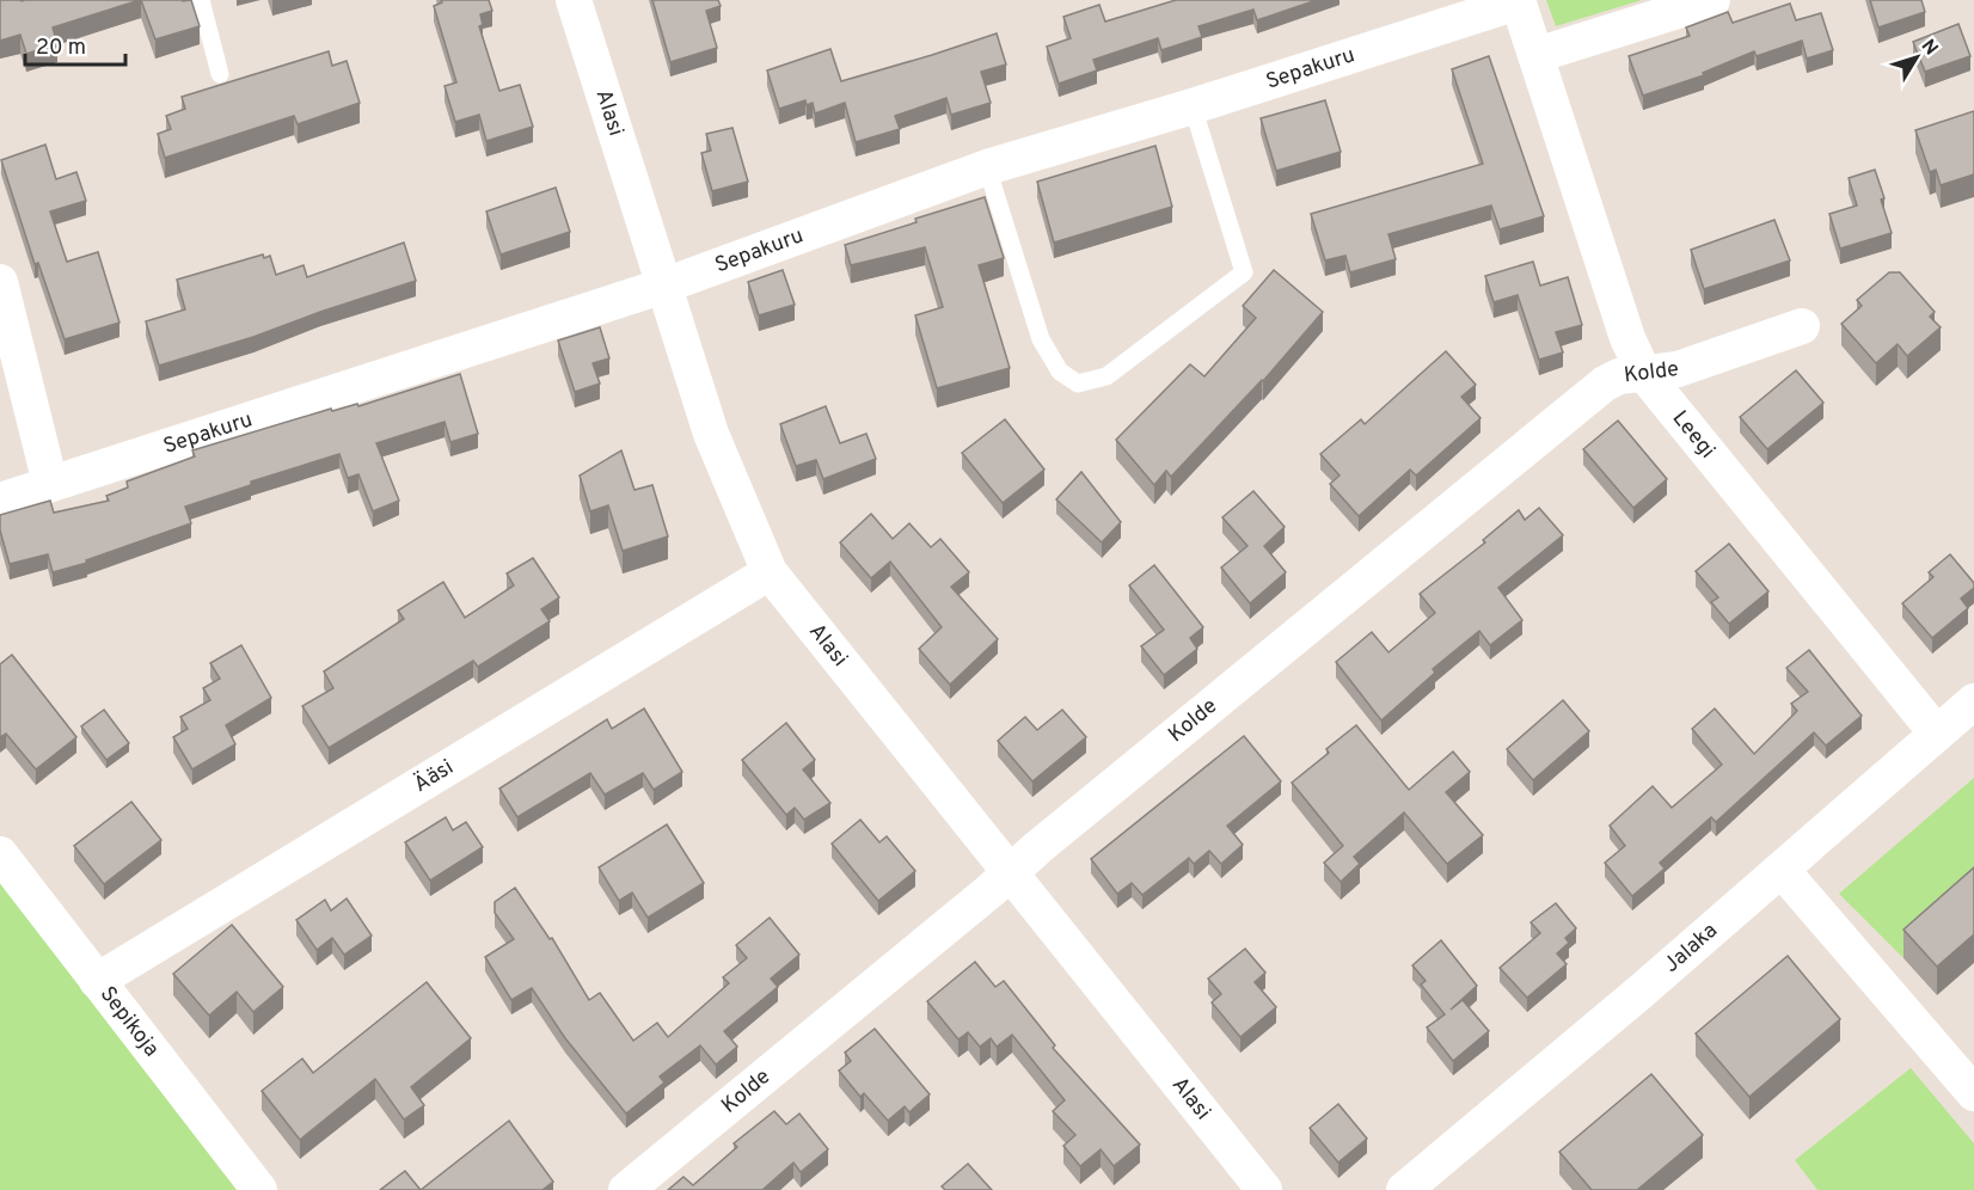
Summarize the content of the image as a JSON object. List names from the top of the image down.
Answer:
{
  "streets": {
    "street": [
      "Sepakuru",
      "Alasi",
      "Kolde",
      "Leegi",
      "Ääsi",
      "Jalaka",
      "Sepikoja"
    ]
  },
  "crossings": [
    ["Sepakuru", "Alasi"],
    ["Sepakuru", "Leegi"],
    ["Alasi", "Kolde"],
    ["Alasi", "Ääsi"],
    ["Kolde", "Leegi"],
    ["Leegi", "Jalaka"],
    ["Ääsi", "Sepikoja"]
  ],
  "scale_bar": "20 m",
  "north": "top right"
}
